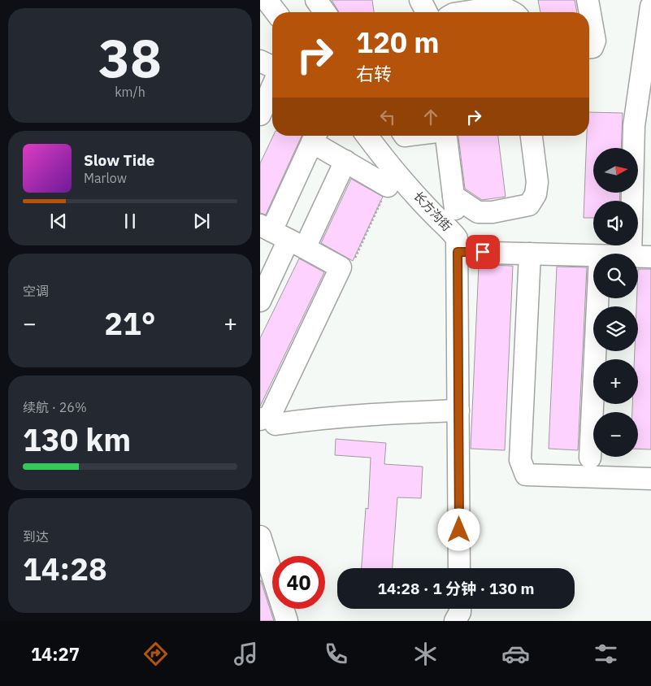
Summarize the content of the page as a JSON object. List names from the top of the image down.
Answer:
{
  "streets": {
    "street": ["长方沟街"]
  },
  "north": "right",
  "page": {
    "tile": [
      ["38", "km/h"],
      "空调",
      ["续航 · 26%", "130 km"],
      ["到达", "14:28"]
    ],
    "turn": ["120 m", "右转"],
    "song": ["Slow Tide", "Marlow"],
    "map_buttons": ["+", "−"],
    "heat": ["−", "21°", "+"],
    "limit": "40",
    "trip": "14:28 · 1 分钟 · 130 m",
    "tabs": "14:27"
  }
}
